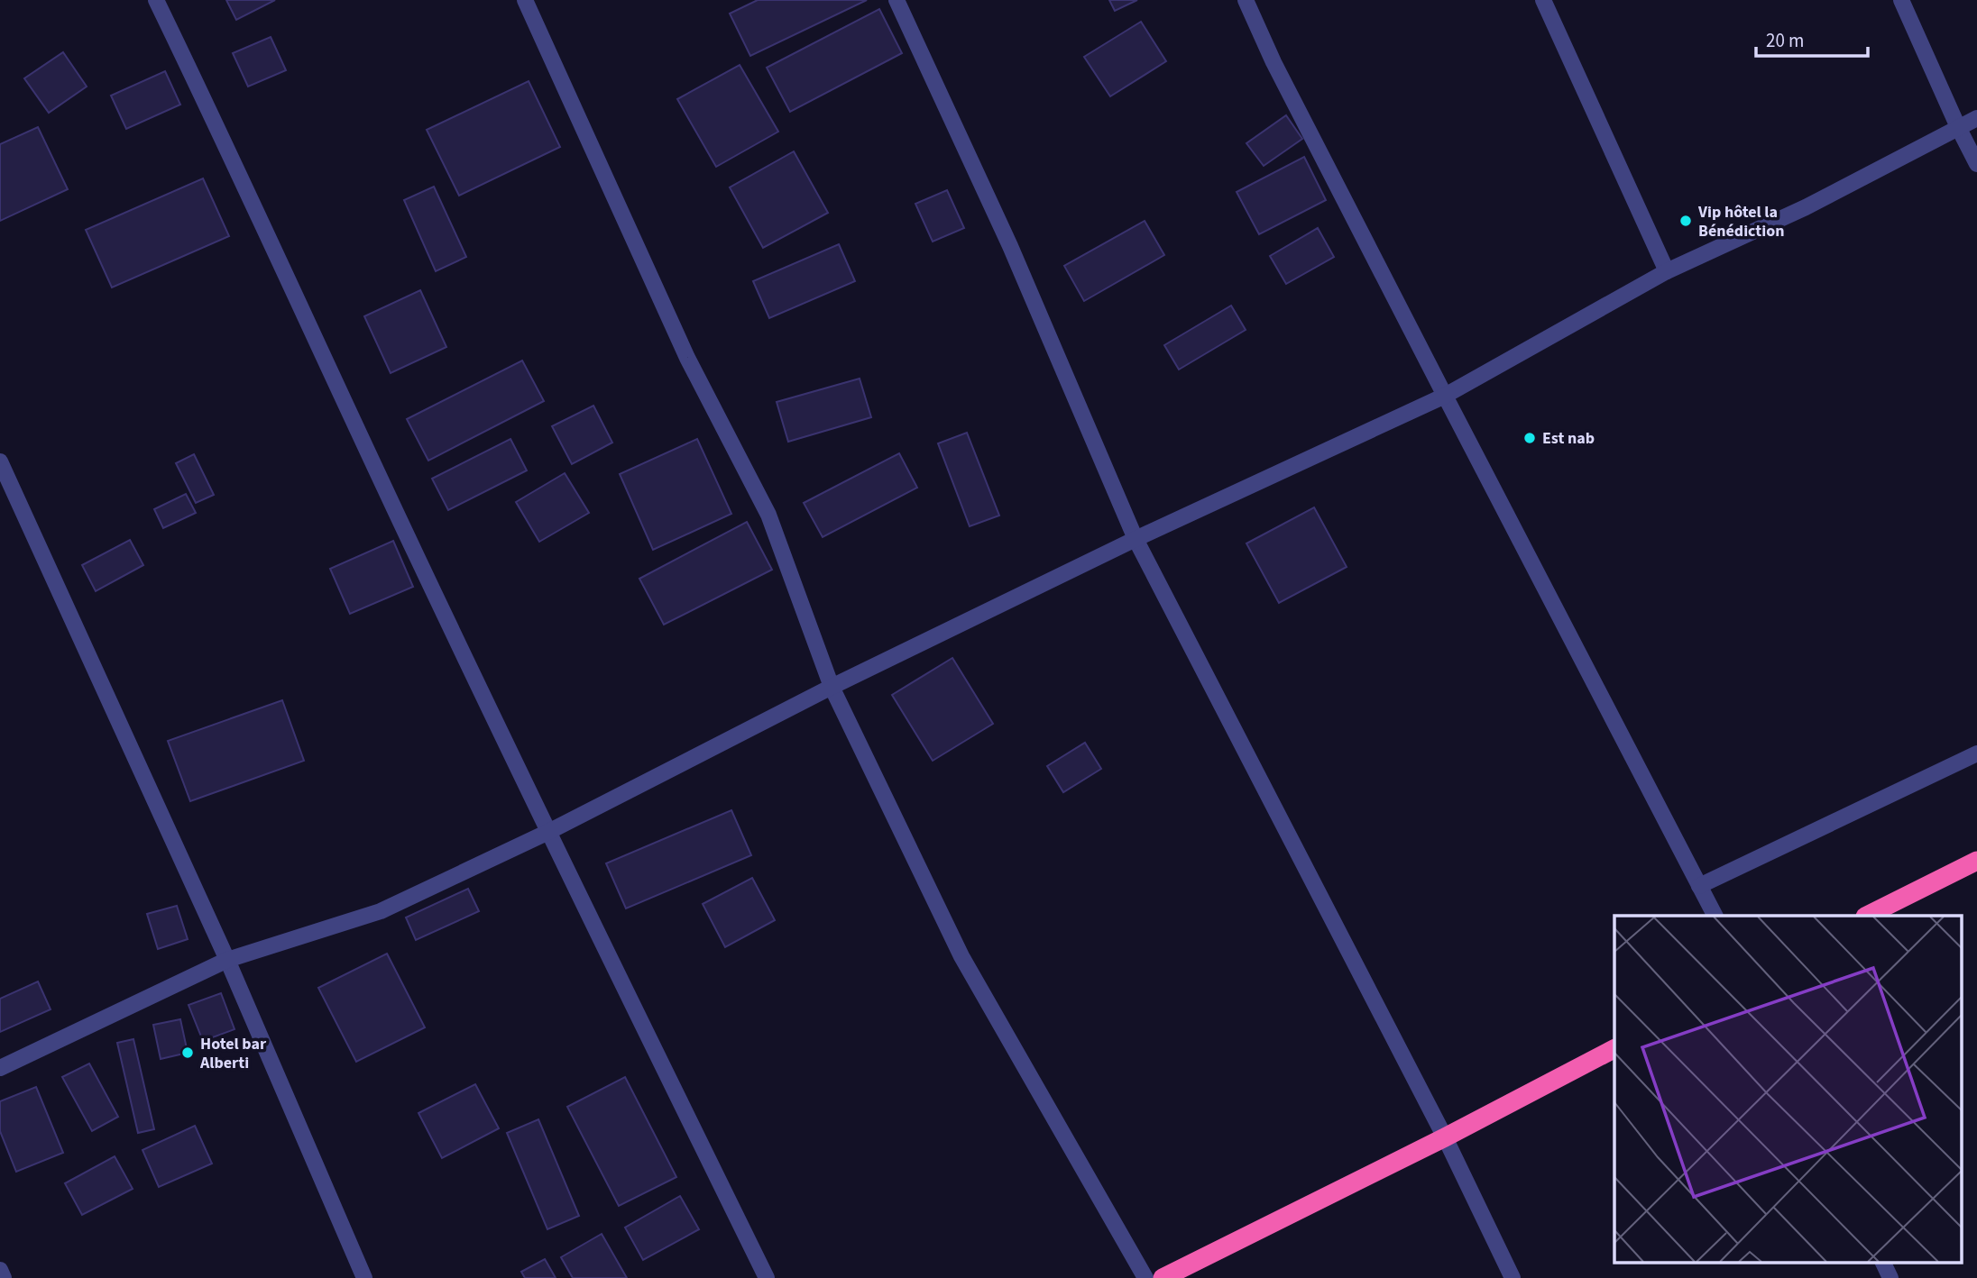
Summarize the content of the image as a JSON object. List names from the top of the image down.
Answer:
{
  "places": ["Vip hôtel la Bénédiction", "Est nab", "Hotel bar Alberti"],
  "scale_bar": "20 m"
}
